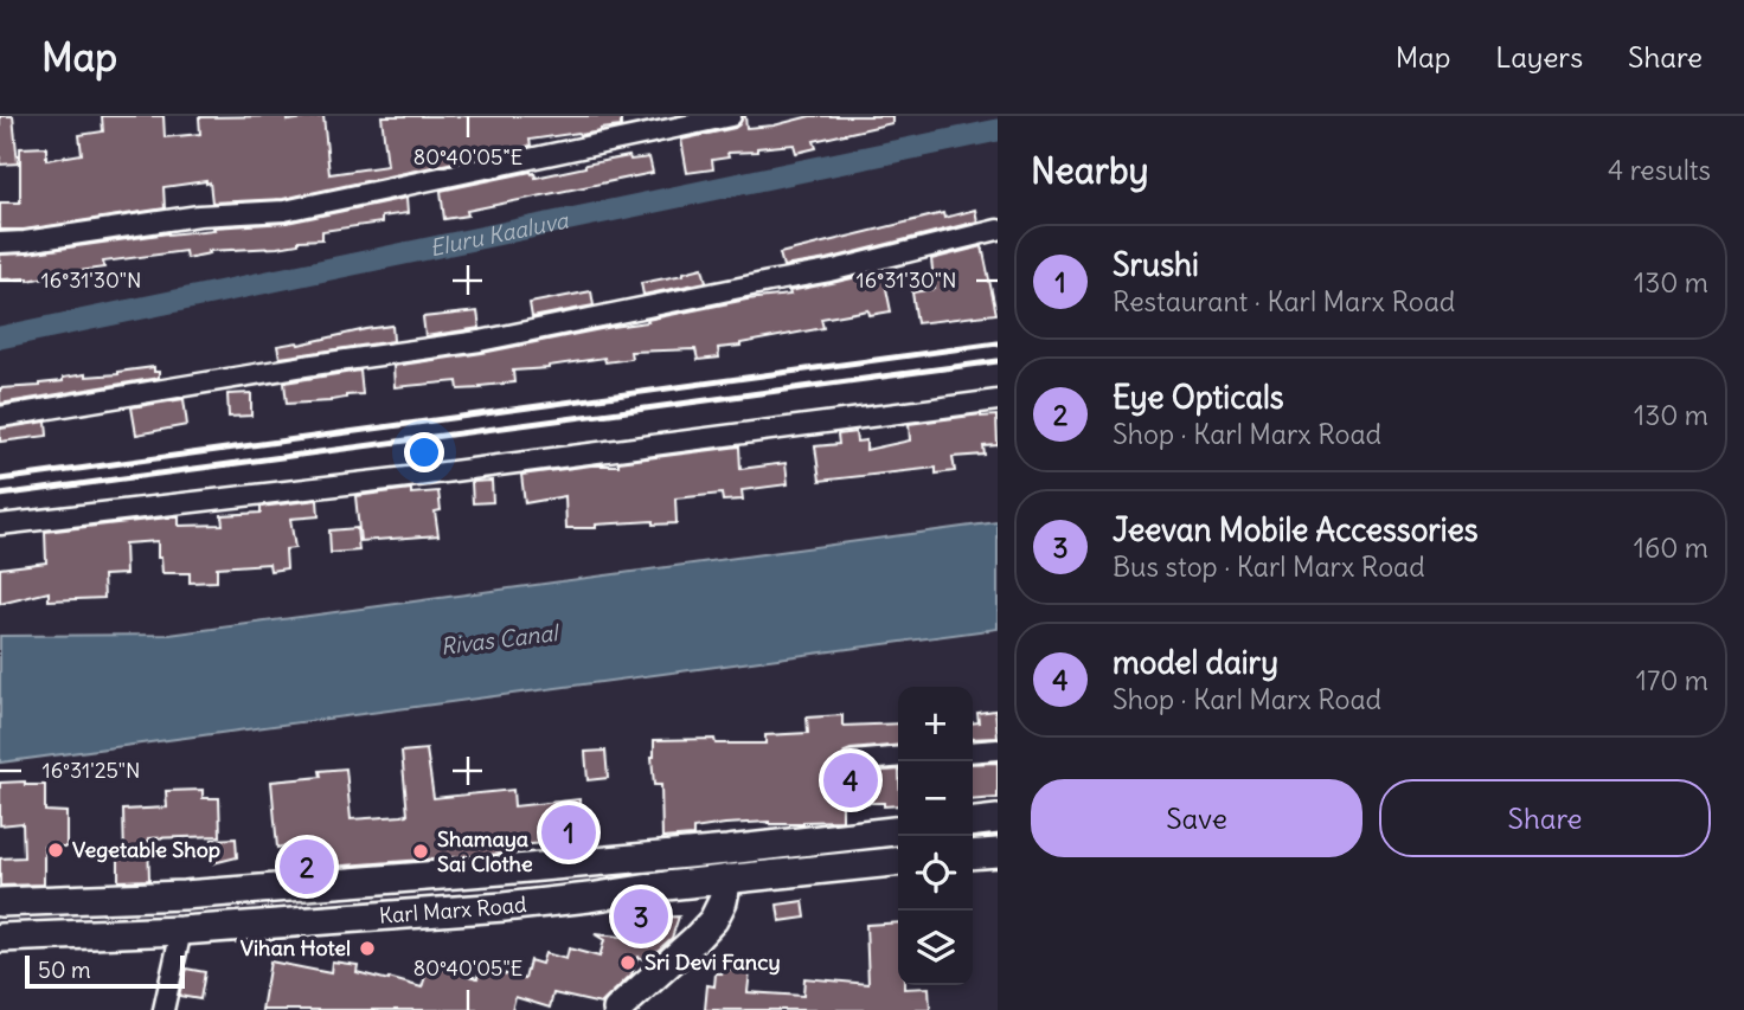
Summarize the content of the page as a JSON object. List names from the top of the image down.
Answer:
{
  "streets": {
    "main road": ["Karl Marx Road"]
  },
  "water": ["Eluru Kaaluva", "Rivas Canal"],
  "places": [
    "Vegetable Shop",
    "Shamaya Sai Clothe",
    "Vihan Hotel",
    "Sri Devi Fancy"
  ],
  "scale_bar": "50 m",
  "page": {
    "header": "Map",
    "nav": ["Map", "Layers", "Share"],
    "heading": ["Nearby", "4 results"],
    "list": [
      {
        "mark": "1",
        "name": "Srushi",
        "note": "Restaurant · Karl Marx Road",
        "value": "130 m"
      },
      {
        "mark": "2",
        "name": "Eye Opticals",
        "note": "Shop · Karl Marx Road",
        "value": "130 m"
      },
      {
        "mark": "3",
        "name": "Jeevan Mobile Accessories",
        "note": "Bus stop · Karl Marx Road",
        "value": "160 m"
      },
      {
        "mark": "4",
        "name": "model dairy",
        "note": "Shop · Karl Marx Road",
        "value": "170 m"
      }
    ],
    "map_buttons": ["+", "−"],
    "pins": [
      "4",
      "1",
      "2",
      "3"
    ],
    "buttons": ["Save", "Share"],
    "scale": "50 m"
  },
  "coordinates": ["80°40'05\"E", "16°31'30\"N", "16°31'25\"N"]
}
